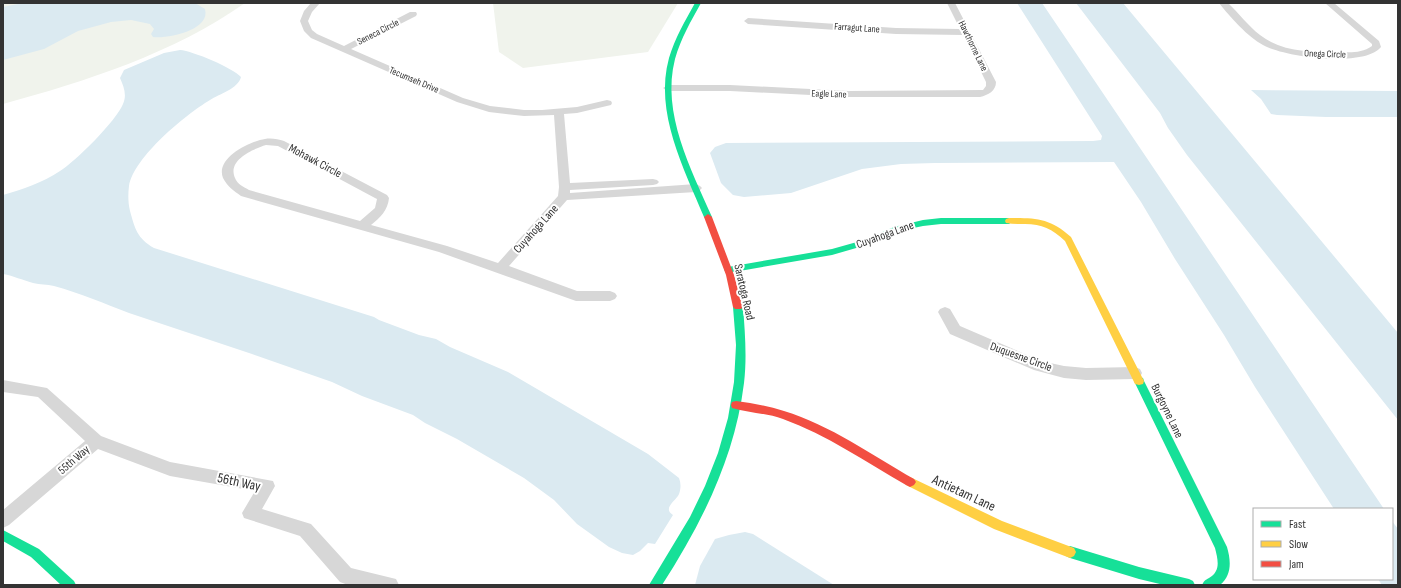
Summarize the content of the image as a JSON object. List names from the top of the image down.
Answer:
{
  "streets": {
    "street": [
      "Farragut Lane",
      "Seneca Circle",
      "Hawthorne Lane",
      "Onega Circle",
      "Tecumseh Drive",
      "Eagle Lane",
      "Mohawk Circle",
      "Cuyahoga Lane",
      "Saratoga Road",
      "Duquesne Circle",
      "Burgoyne Lane",
      "55th Way",
      "56th Way",
      "Antietam Lane"
    ]
  },
  "crossings": [
    ["Farragut Lane", "Hawthorne Lane"],
    ["Seneca Circle", "Tecumseh Drive"],
    ["Hawthorne Lane", "Eagle Lane"],
    ["Eagle Lane", "Saratoga Road"],
    ["Mohawk Circle", "Cuyahoga Lane"],
    ["Cuyahoga Lane", "Saratoga Road"],
    ["Cuyahoga Lane", "Burgoyne Lane"],
    ["Saratoga Road", "Antietam Lane"],
    ["Duquesne Circle", "Burgoyne Lane"],
    ["55th Way", "56th Way"]
  ],
  "legend": ["Fast", "Slow", "Jam"]
}
